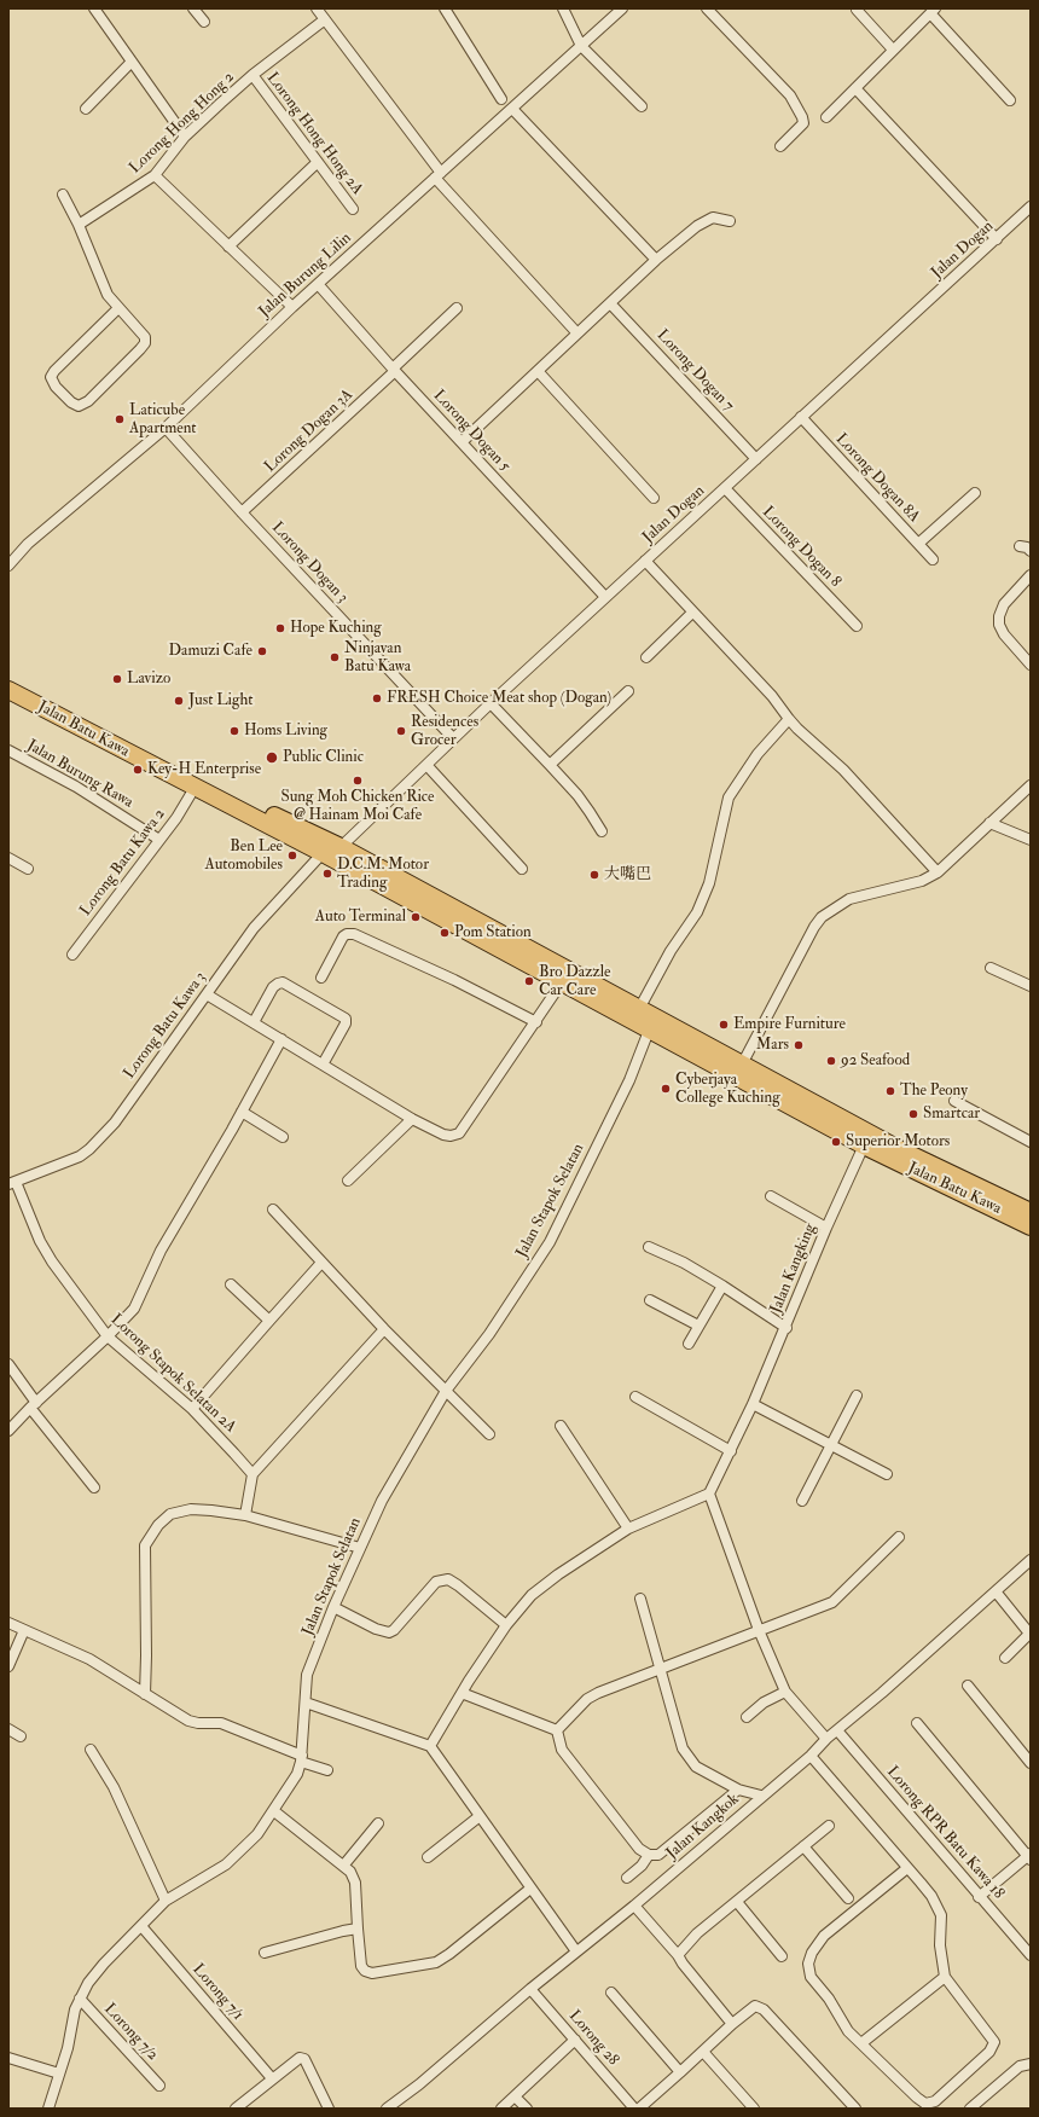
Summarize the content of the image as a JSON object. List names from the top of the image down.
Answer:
{
  "streets": {
    "highway": ["Jalan Batu Kawa"],
    "street": [
      "Lorong Hong Hong 2",
      "Lorong Hong Hong 2A",
      "Jalan Dogan",
      "Jalan Burung Lilin",
      "Lorong Dogan 7",
      "Lorong Dogan 3A",
      "Lorong Dogan 5",
      "Lorong Dogan 8A",
      "Lorong Dogan 8",
      "Lorong Dogan 3",
      "Jalan Burung Rawa",
      "Lorong Batu Kawa 2",
      "Lorong Batu Kawa 3",
      "Jalan Stapok Selatan",
      "Jalan Kangking",
      "Lorong Stapok Selatan 2A",
      "Jalan Kangkok",
      "Lorong RPR Batu Kawa 18",
      "Lorong 7/1",
      "Lorong 7/2",
      "Lorong 28"
    ]
  },
  "crossings": [
    ["Lorong Hong Hong 2", "Lorong Hong Hong 2A"],
    ["Jalan Dogan", "Lorong Dogan 7"],
    ["Jalan Dogan", "Lorong Dogan 5"],
    ["Jalan Dogan", "Lorong Dogan 8A"],
    ["Jalan Dogan", "Lorong Dogan 8"],
    ["Jalan Dogan", "Lorong Dogan 3"],
    ["Jalan Dogan", "Jalan Batu Kawa"],
    ["Jalan Burung Lilin", "Lorong Dogan 5"],
    ["Jalan Burung Lilin", "Lorong Dogan 3"],
    ["Lorong Dogan 3A", "Lorong Dogan 5"],
    ["Lorong Dogan 3A", "Lorong Dogan 3"],
    ["Jalan Batu Kawa", "Lorong Batu Kawa 2"],
    ["Jalan Batu Kawa", "Lorong Batu Kawa 3"],
    ["Jalan Batu Kawa", "Jalan Stapok Selatan"],
    ["Jalan Batu Kawa", "Jalan Kangking"],
    ["Jalan Burung Rawa", "Lorong Batu Kawa 2"],
    ["Lorong Batu Kawa 3", "Lorong Stapok Selatan 2A"],
    ["Jalan Stapok Selatan", "Lorong 7/1"],
    ["Jalan Stapok Selatan", "Lorong 7/2"],
    ["Jalan Kangkok", "Lorong RPR Batu Kawa 18"],
    ["Jalan Kangkok", "Lorong 28"]
  ],
  "places": [
    "Laticube Apartment",
    "Hope Kuching",
    "Damuzi Cafe",
    "Ninjavan Batu Kawa",
    "Lavizo",
    "FRESH Choice Meat shop (Dogan)",
    "Just Light",
    "Homs Living",
    "Residences Grocer",
    "Public Clinic",
    "Key-H Enterprise",
    "Sung Moh Chicken Rice @ Hainam Moi Cafe",
    "Ben Lee Automobiles",
    "D.C.M. Motor Trading",
    "大嘴巴",
    "Auto Terminal",
    "Pom Station",
    "Bro Dazzle Car Care",
    "Empire Furniture",
    "Mars",
    "92 Seafood",
    "Cyberjaya College Kuching",
    "The Peony",
    "Smartcar",
    "Superior Motors"
  ]
}
